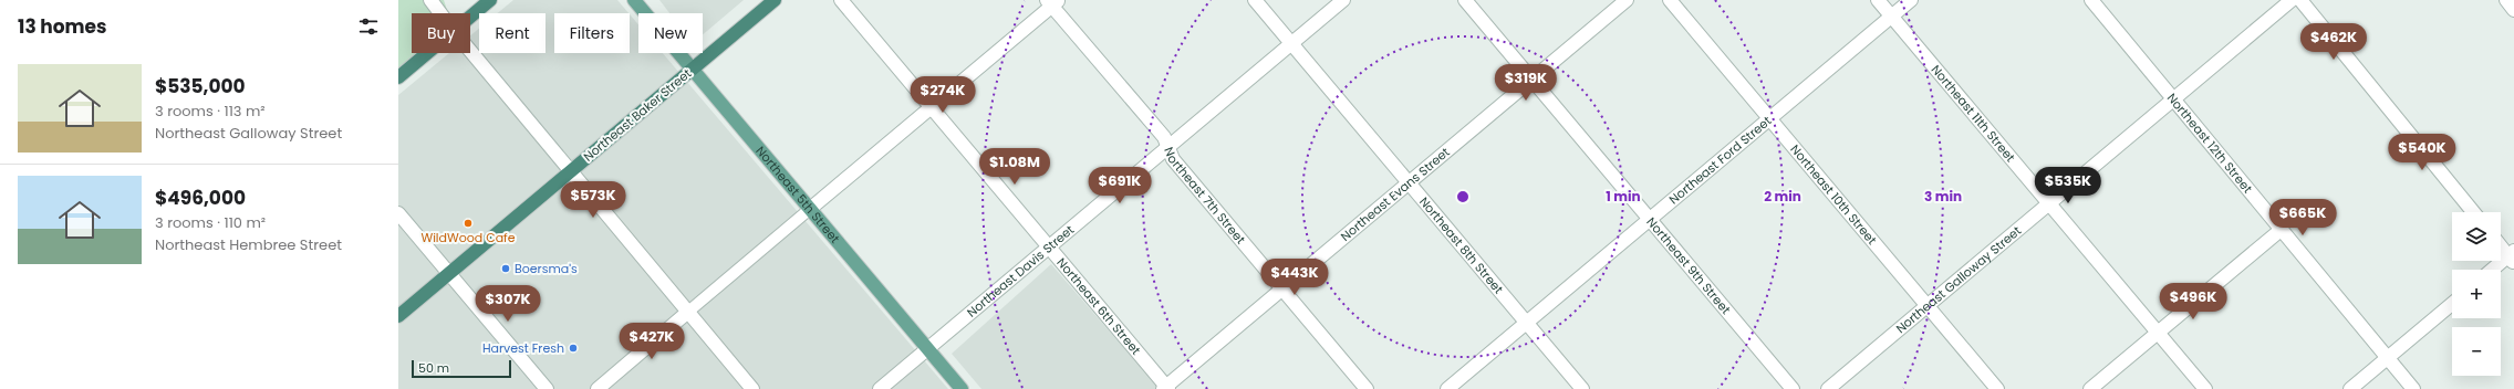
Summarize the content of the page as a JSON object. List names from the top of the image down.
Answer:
{
  "streets": {
    "highway": ["Northeast Baker Street"],
    "main road": ["Northeast 5th Street"],
    "street": [
      "Northeast 11th Street",
      "Northeast 12th Street",
      "Northeast Ford Street",
      "Northeast 7th Street",
      "Northeast Evans Street",
      "Northeast 10th Street",
      "Northeast 8th Street",
      "Northeast 9th Street",
      "Northeast Davis Street",
      "Northeast Galloway Street",
      "Northeast 6th Street"
    ]
  },
  "crossings": [
    ["Northeast 11th Street", "Northeast Ford Street"],
    ["Northeast 11th Street", "Northeast Galloway Street"],
    ["Northeast Baker Street", "Northeast 5th Street"],
    ["Northeast 12th Street", "Northeast Galloway Street"],
    ["Northeast Ford Street", "Northeast 10th Street"],
    ["Northeast Ford Street", "Northeast 8th Street"],
    ["Northeast Ford Street", "Northeast 9th Street"],
    ["Northeast 5th Street", "Northeast Davis Street"],
    ["Northeast 7th Street", "Northeast Evans Street"],
    ["Northeast 7th Street", "Northeast Davis Street"],
    ["Northeast Evans Street", "Northeast 8th Street"],
    ["Northeast Evans Street", "Northeast 9th Street"],
    ["Northeast Evans Street", "Northeast 6th Street"],
    ["Northeast 10th Street", "Northeast Galloway Street"],
    ["Northeast 8th Street", "Northeast Davis Street"],
    ["Northeast Davis Street", "Northeast 6th Street"]
  ],
  "places": ["WildWood Cafe", "Boersma's", "Harvest Fresh"],
  "scale_bar": "50 m",
  "page": {
    "heading": "13 homes",
    "chip": [
      "Buy",
      "Rent",
      "Filters",
      "New"
    ],
    "price": [
      "$462K",
      "$319K",
      "$274K",
      "$540K",
      "$1.08M",
      "$691K",
      "$535K",
      "$573K",
      "$665K",
      "$443K",
      "$496K",
      "$307K",
      "$427K"
    ],
    "list": [
      {
        "name": "$535,000",
        "note": "3 rooms · 113 m² · Northeast Galloway Street"
      },
      {
        "name": "$496,000",
        "note": "3 rooms · 110 m² · Northeast Hembree Street"
      }
    ],
    "map_buttons": ["+", "−"],
    "scale": "50 m"
  },
  "rings": ["1 min", "2 min", "3 min"]
}
